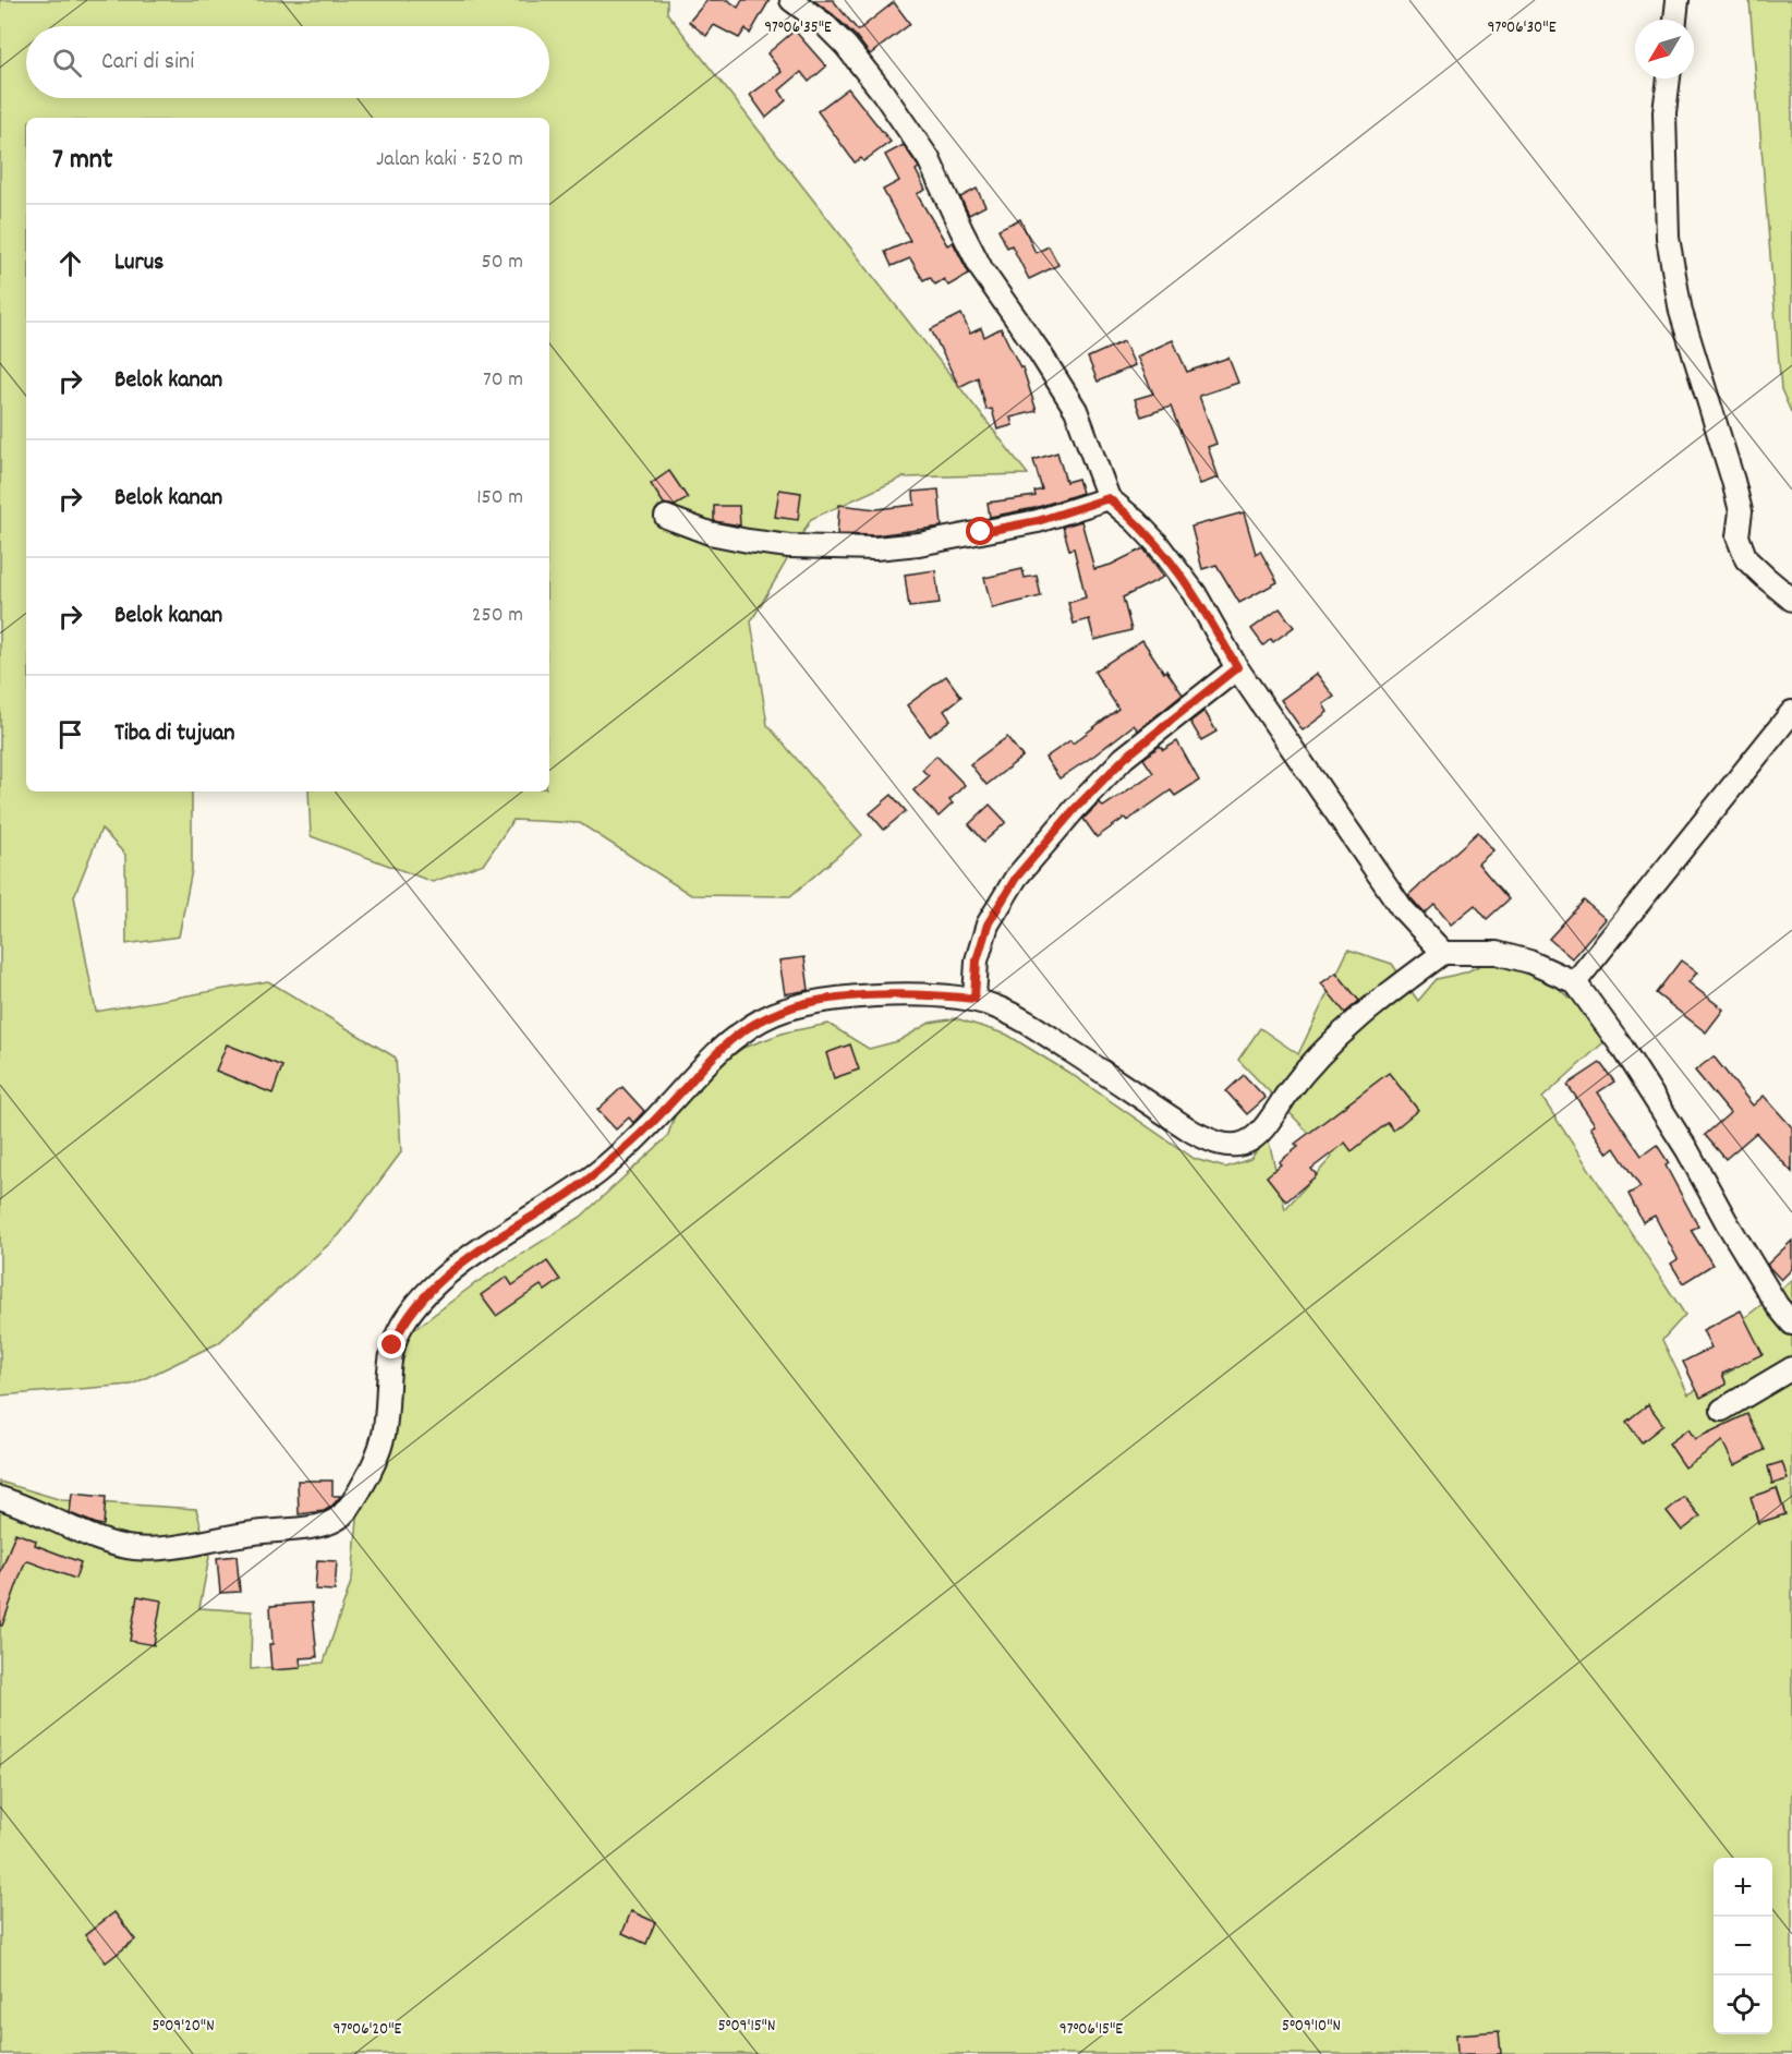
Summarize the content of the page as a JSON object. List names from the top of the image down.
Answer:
{
  "north": "bottom left",
  "page": {
    "search": "Cari di sini",
    "heading": ["7 mnt", "Jalan kaki · 520 m"],
    "list": [
      ["Lurus", "50 m"],
      ["Belok kanan", "70 m"],
      ["Belok kanan", "150 m"],
      ["Belok kanan", "250 m"],
      "Tiba di tujuan"
    ],
    "map_buttons": ["+", "−"]
  },
  "coordinates": [
    "97°06'35\"E",
    "97°06'30\"E",
    "5°09'20\"N",
    "5°09'15\"N",
    "5°09'10\"N",
    "97°06'20\"E",
    "97°06'15\"E"
  ]
}
